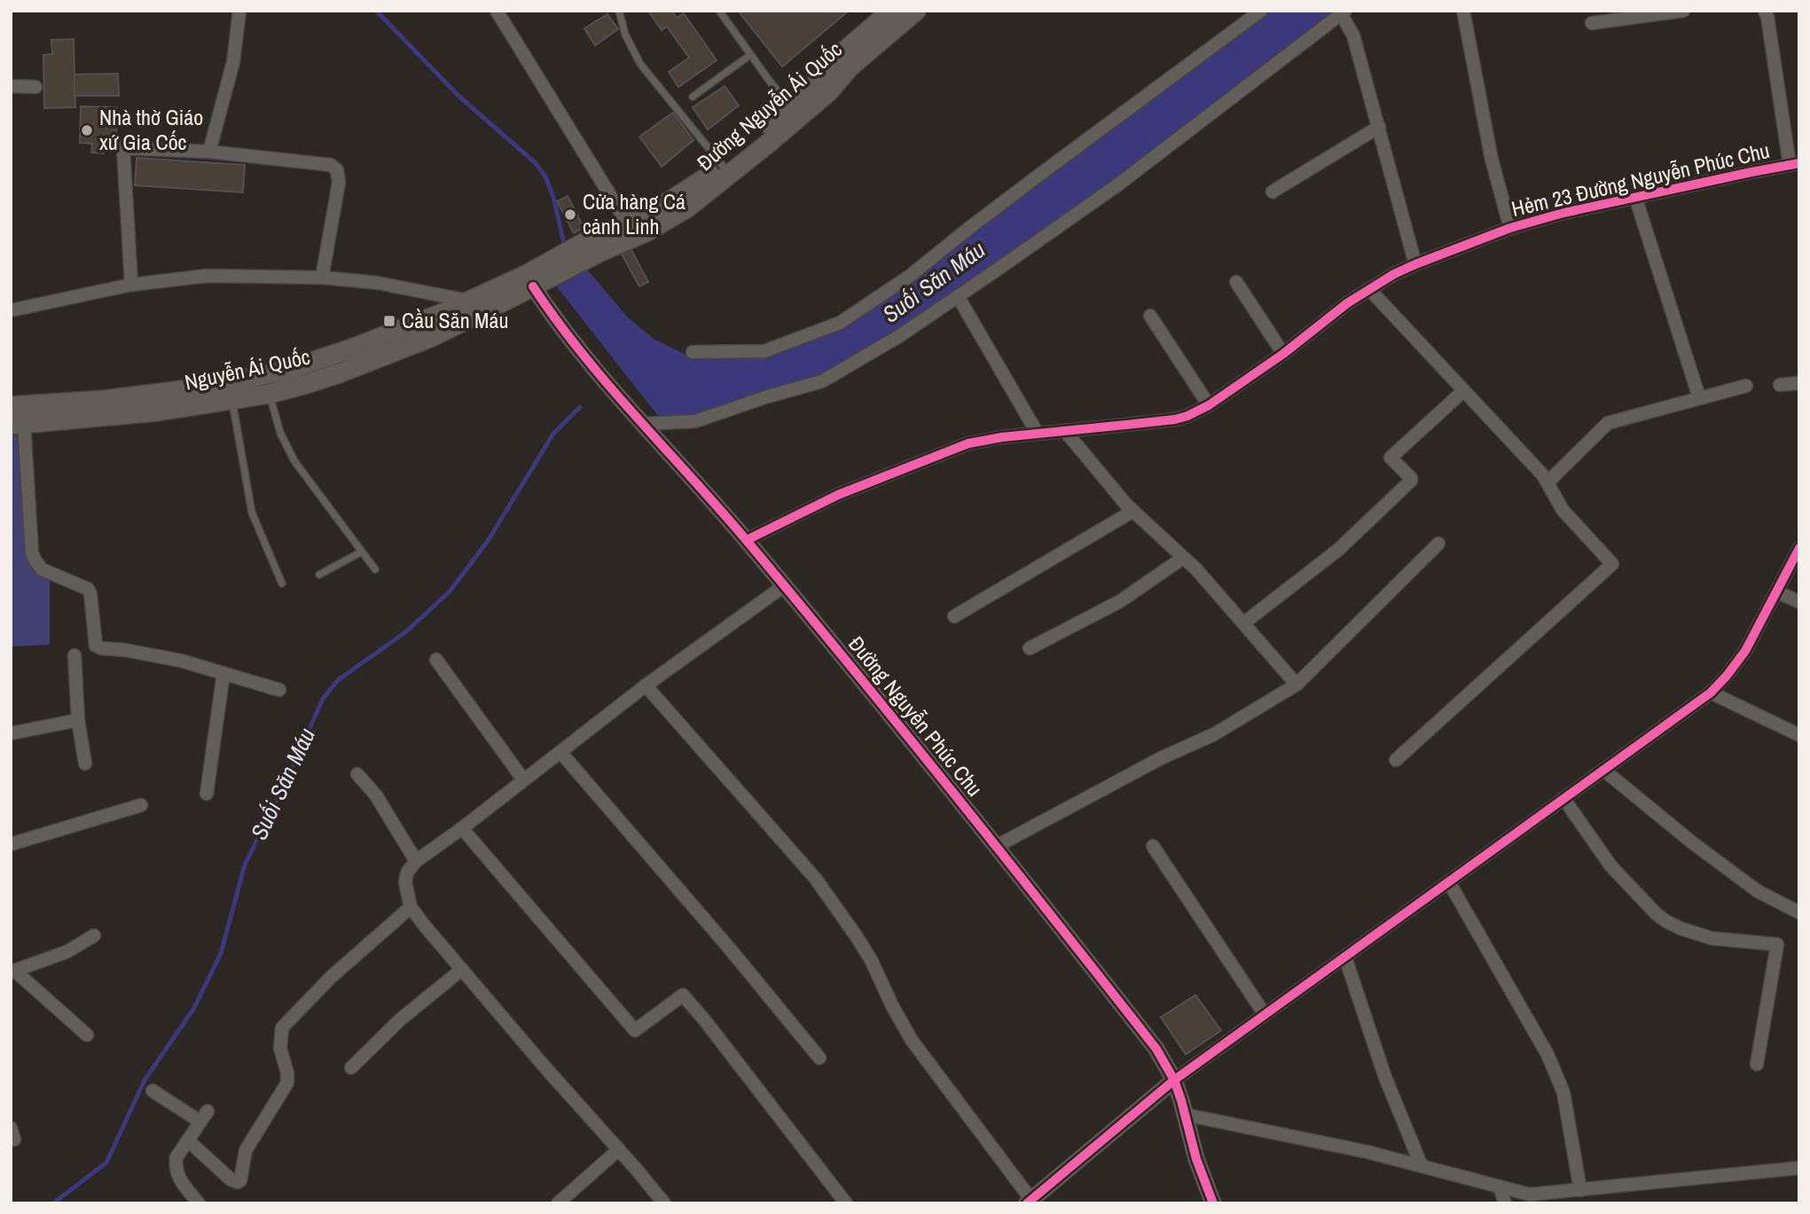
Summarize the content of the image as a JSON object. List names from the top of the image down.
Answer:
{
  "streets": {
    "main road": ["Đường Nguyễn Ái Quốc", "Nguyễn Ái Quốc"],
    "street": ["Hẻm 23 Đường Nguyễn Phúc Chu", "Đường Nguyễn Phúc Chu"]
  },
  "crossings": [
    ["Đường Nguyễn Ái Quốc", "Nguyễn Ái Quốc"],
    ["Đường Nguyễn Ái Quốc", "Đường Nguyễn Phúc Chu"],
    ["Hẻm 23 Đường Nguyễn Phúc Chu", "Đường Nguyễn Phúc Chu"]
  ],
  "water": ["Suối Săn Máu"],
  "places": {
    "other": ["Nhà thờ Giáo xứ Gia Cốc", "Cửa hàng Cá cảnh Linh"],
    "transit": ["Cầu Săn Máu"]
  }
}
